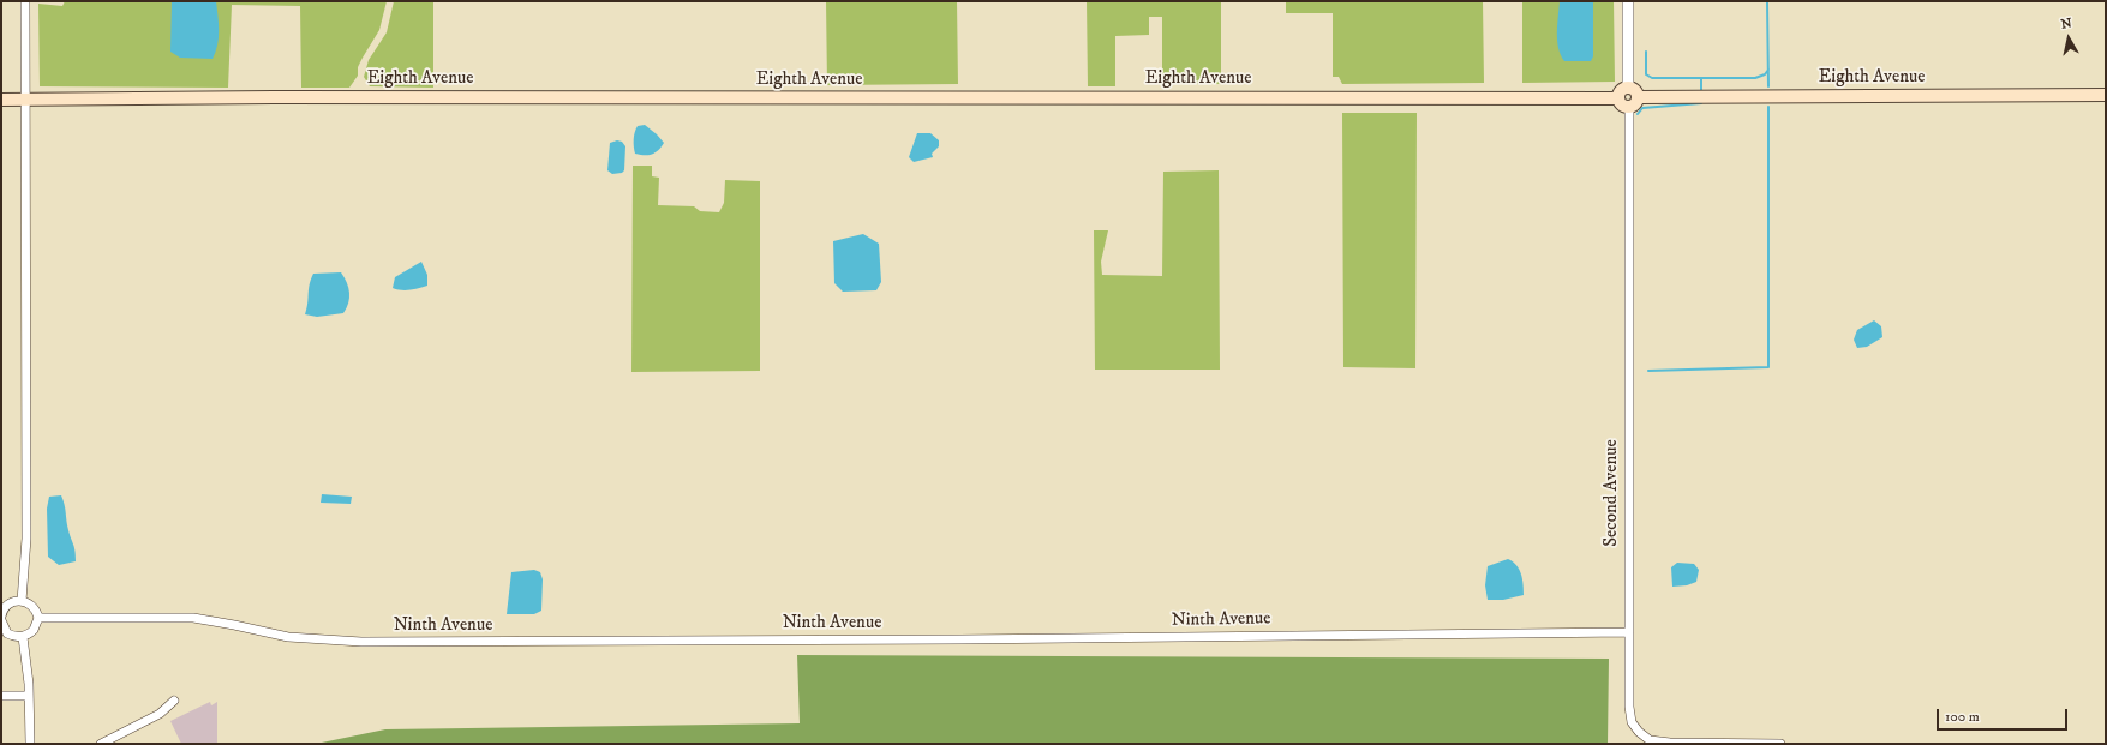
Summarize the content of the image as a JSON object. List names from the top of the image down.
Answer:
{
  "streets": {
    "main road": ["Eighth Avenue"],
    "street": ["Second Avenue", "Ninth Avenue"]
  },
  "crossings": [
    ["Eighth Avenue", "Second Avenue"],
    ["Second Avenue", "Ninth Avenue"]
  ],
  "scale_bar": "100 m",
  "north": "top"
}
